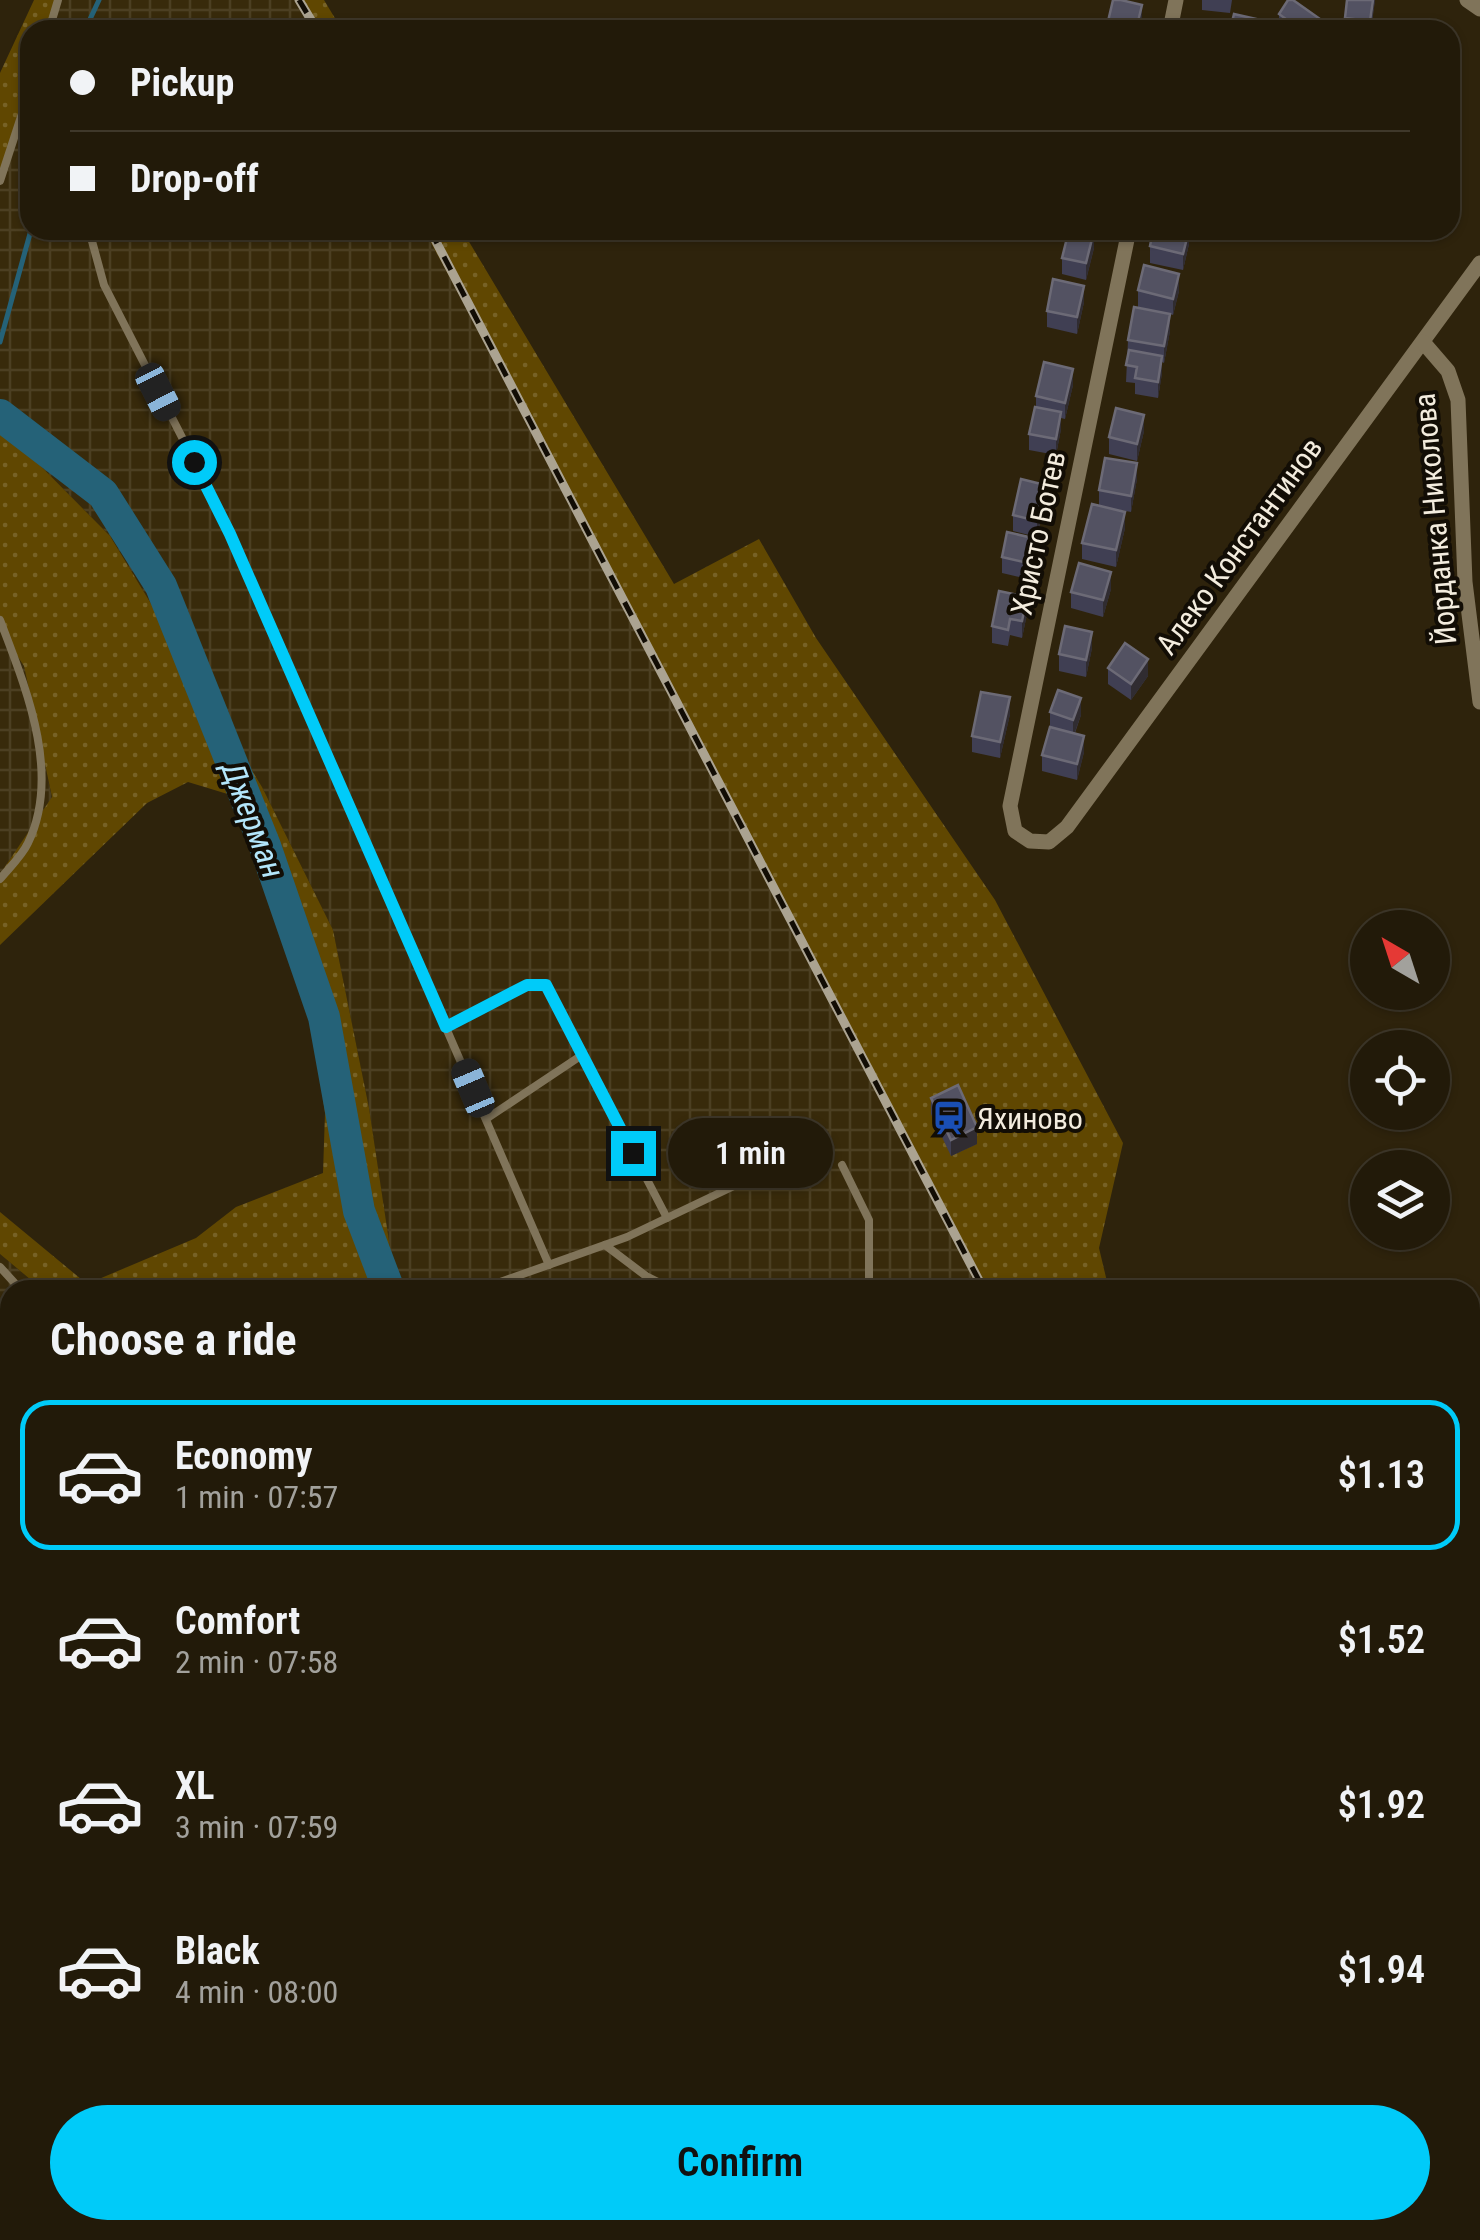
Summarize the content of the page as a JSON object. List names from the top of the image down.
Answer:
{
  "streets": {
    "street": ["Йорданка Николова", "Христо Ботев", "Алеко Константинов"]
  },
  "crossings": [
    ["Йорданка Николова", "Алеко Константинов"],
    ["Христо Ботев", "Алеко Константинов"]
  ],
  "water": ["Джерман"],
  "places": {
    "station": ["Яхиново"]
  },
  "north": "top left",
  "page": {
    "banner": ["Pickup", "Drop-off"],
    "bubble": "1 min",
    "heading": "Choose a ride",
    "list": [
      {
        "name": "Economy",
        "note": "1 min · 07:57",
        "value": "$1.13"
      },
      {
        "name": "Comfort",
        "note": "2 min · 07:58",
        "value": "$1.52"
      },
      {
        "name": "XL",
        "note": "3 min · 07:59",
        "value": "$1.92"
      },
      {
        "name": "Black",
        "note": "4 min · 08:00",
        "value": "$1.94"
      }
    ],
    "buttons": "Confirm"
  }
}
